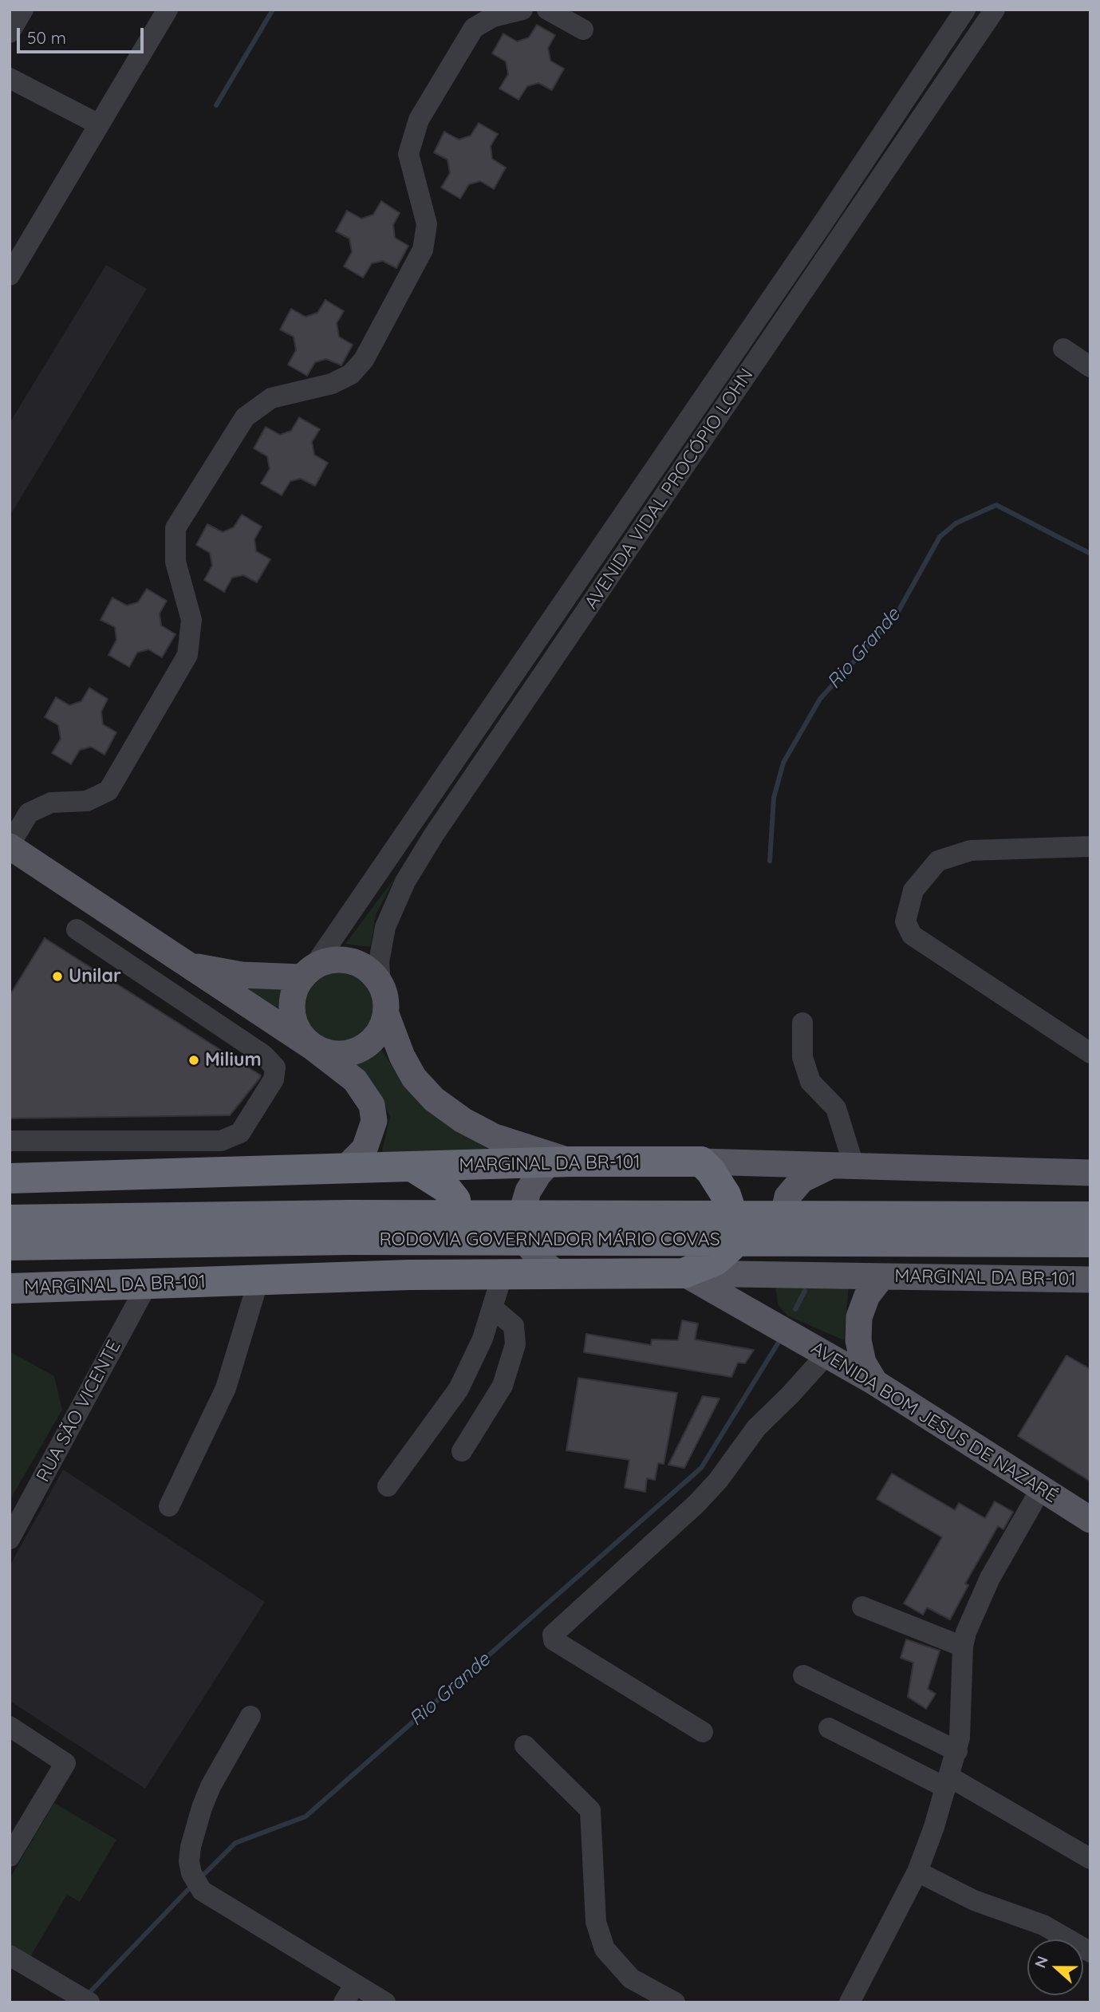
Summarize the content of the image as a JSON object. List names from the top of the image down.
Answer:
{
  "streets": {
    "highway": ["MARGINAL DA BR-101", "RODOVIA GOVERNADOR MÁRIO COVAS"],
    "main road": ["AVENIDA BOM JESUS DE NAZARÉ"],
    "street": ["AVENIDA VIDAL PROCÓPIO LOHN", "RUA SÃO VICENTE"]
  },
  "crossings": [
    ["MARGINAL DA BR-101", "RUA SÃO VICENTE"],
    ["MARGINAL DA BR-101", "AVENIDA BOM JESUS DE NAZARÉ"]
  ],
  "water": ["Rio Grande"],
  "places": ["Unilar", "Milium"],
  "scale_bar": "50 m",
  "north": "left"
}
